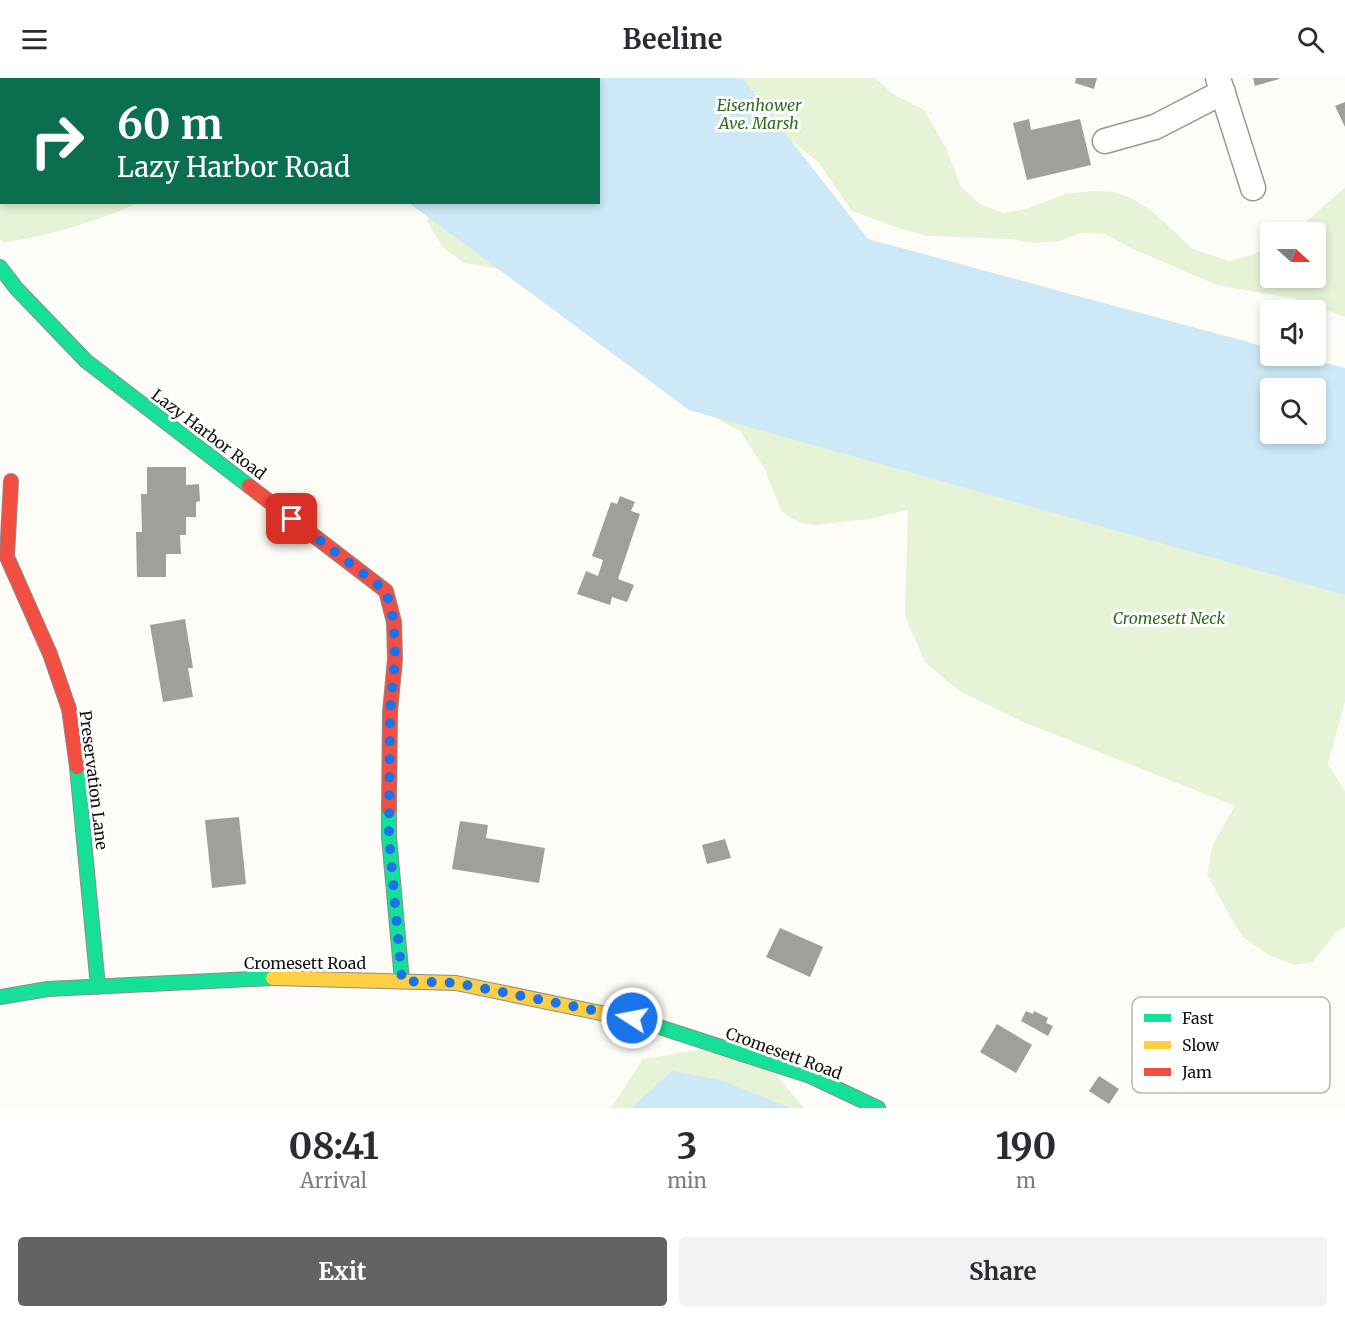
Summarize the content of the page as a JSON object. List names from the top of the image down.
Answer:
{
  "streets": {
    "street": ["Lazy Harbor Road", "Preservation Lane", "Cromesett Road"]
  },
  "crossings": [
    ["Lazy Harbor Road", "Cromesett Road"],
    ["Preservation Lane", "Cromesett Road"]
  ],
  "parks": ["Eisenhower Ave. Marsh", "Cromesett Neck"],
  "legend": ["Fast", "Slow", "Jam"],
  "north": "right",
  "page": {
    "header": "Beeline",
    "turn": ["60 m", "Lazy Harbor Road"],
    "eta": [
      "08:41",
      "Arrival",
      "3",
      "min",
      "190",
      "m"
    ],
    "buttons": ["Exit", "Share"]
  }
}
